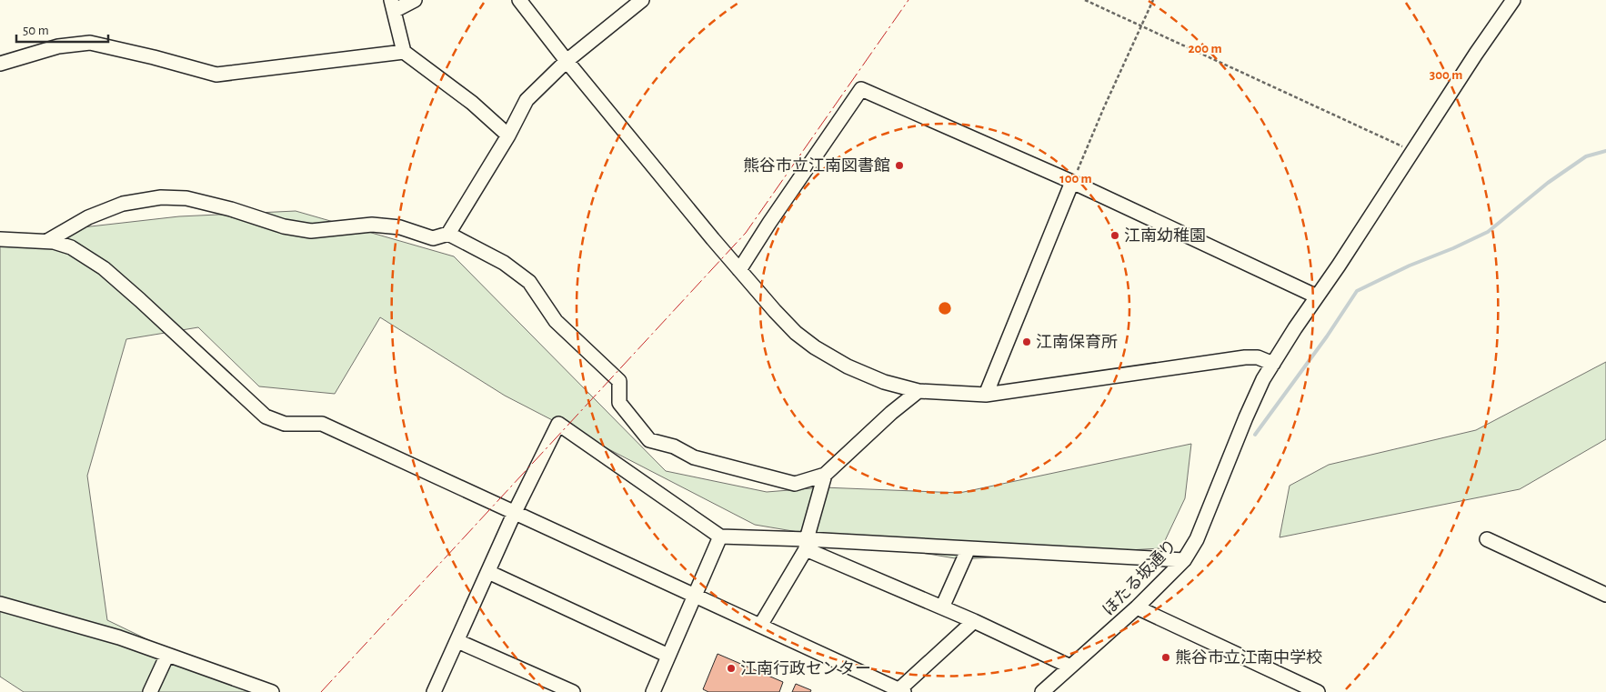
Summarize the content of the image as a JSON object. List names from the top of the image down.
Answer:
{
  "streets": {
    "street": ["ほたる坂通り"]
  },
  "places": [
    "熊谷市立江南図書館",
    "江南幼稚園",
    "江南保育所",
    "熊谷市立江南中学校",
    "江南行政センター"
  ],
  "scale_bar": "50 m",
  "rings": ["200 m", "300 m", "100 m"]
}
